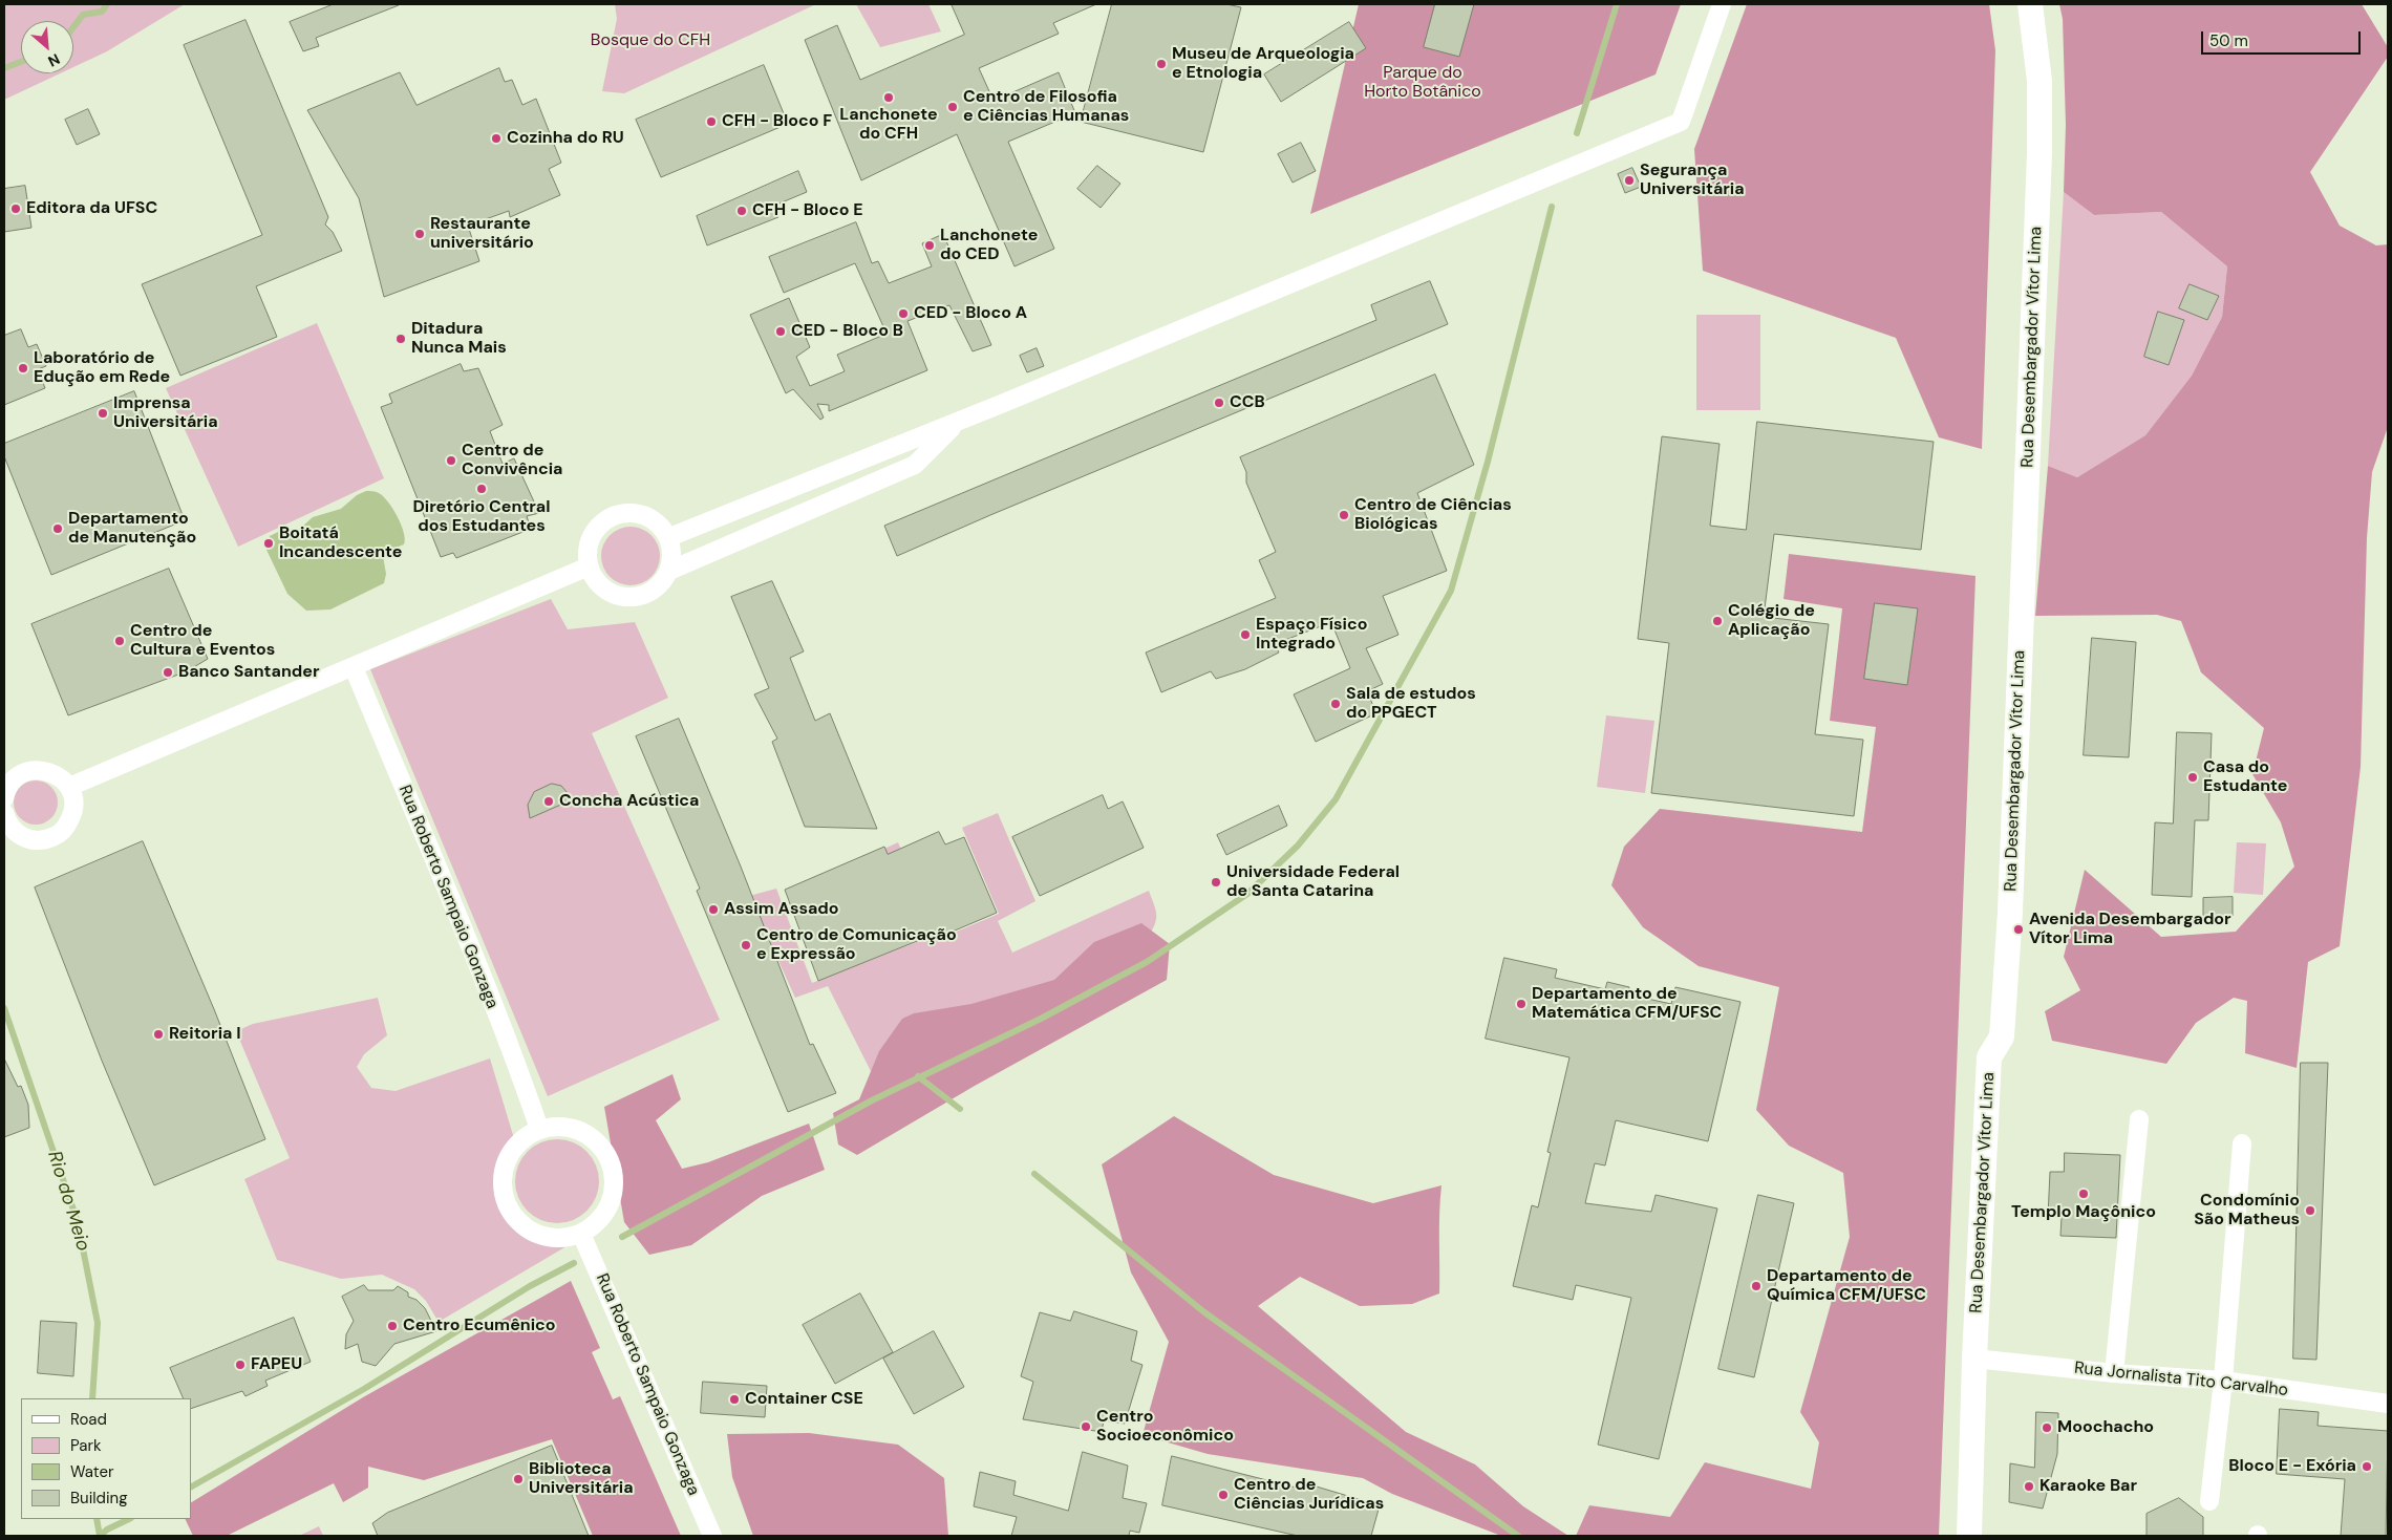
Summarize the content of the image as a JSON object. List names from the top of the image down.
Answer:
{
  "streets": {
    "main road": ["Rua Desembargador Vítor Lima"],
    "street": ["Rua Roberto Sampaio Gonzaga", "Rua Jornalista Tito Carvalho"]
  },
  "crossings": [
    ["Rua Desembargador Vítor Lima", "Rua Jornalista Tito Carvalho"]
  ],
  "water": ["Rio do Meio"],
  "parks": ["Bosque do CFH", "Parque do Horto Botânico"],
  "places": [
    "Museu de Arqueologia e Etnologia",
    "Lanchonete do CFH",
    "Centro de Filosofia e Ciências Humanas",
    "CFH - Bloco F",
    "Cozinha do RU",
    "Segurança Universitária",
    "Editora da UFSC",
    "CFH - Bloco E",
    "Restaurante universitário",
    "Lanchonete do CED",
    "CED - Bloco A",
    "CED - Bloco B",
    "Ditadura Nunca Mais",
    "Laboratório de Edução em Rede",
    "CCB",
    "Imprensa Universitária",
    "Centro de Convivência",
    "Diretório Central dos Estudantes",
    "Centro de Ciências Biológicas",
    "Departamento de Manutenção",
    "Boitatá Incandescente",
    "Colégio de Aplicação",
    "Espaço Físico Integrado",
    "Centro de Cultura e Eventos",
    "Banco Santander",
    "Sala de estudos do PPGECT",
    "Casa do Estudante",
    "Concha Acústica",
    "Universidade Federal de Santa Catarina",
    "Assim Assado",
    "Avenida Desembargador Vítor Lima",
    "Centro de Comunicação e Expressão",
    "Departamento de Matemática CFM/UFSC",
    "Reitoria I",
    "Templo Maçônico",
    "Condomínio São Matheus",
    "Departamento de Química CFM/UFSC",
    "Centro Ecumênico",
    "FAPEU",
    "Container CSE",
    "Centro Socioeconômico",
    "Moochacho",
    "Bloco E - Exória",
    "Biblioteca Universitária",
    "Karaoke Bar",
    "Centro de Ciências Jurídicas"
  ],
  "legend": [
    "Road",
    "Park",
    "Water",
    "Building"
  ],
  "scale_bar": "50 m",
  "north": "bottom right"
}
